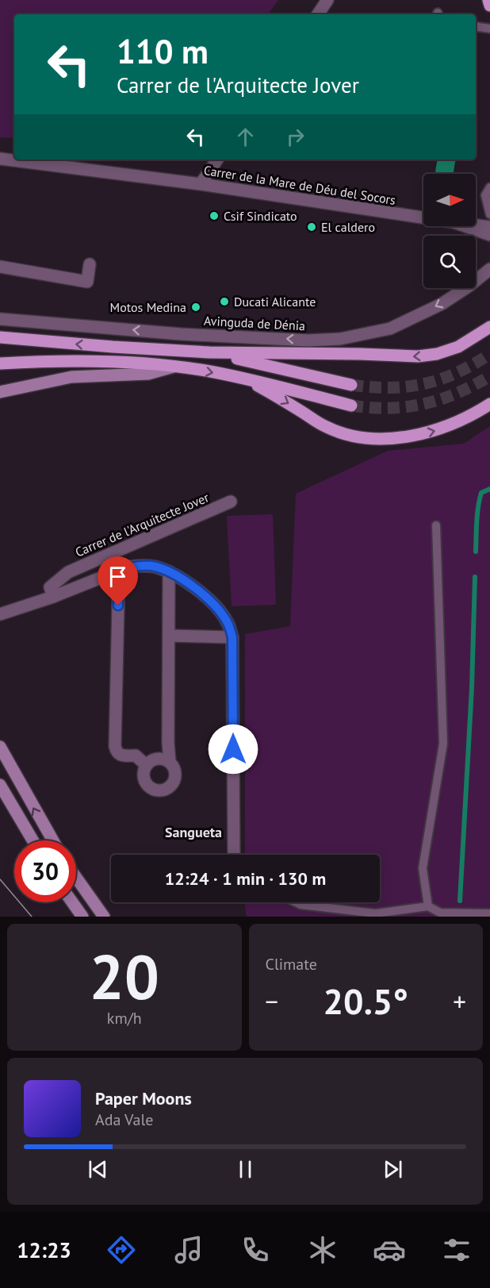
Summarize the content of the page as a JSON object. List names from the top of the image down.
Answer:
{
  "streets": {
    "street": ["Carrer de la Mare de Déu del Socors", "Avinguda de Dénia", "Carrer de l'Arquitecte Jover"]
  },
  "one_way": ["Avinguda de Dénia"],
  "districts": ["Sangueta"],
  "places": [
    "Csif Sindicato",
    "El caldero",
    "Ducati Alicante",
    "Motos Medina"
  ],
  "north": "right",
  "page": {
    "turn": ["110 m", "Carrer de l'Arquitecte Jover"],
    "limit": "30",
    "trip": "12:24 · 1 min · 130 m",
    "tile": [
      ["20", "km/h"],
      "Climate"
    ],
    "heat": ["−", "20.5°", "+"],
    "song": ["Paper Moons", "Ada Vale"],
    "tabs": "12:23"
  }
}
